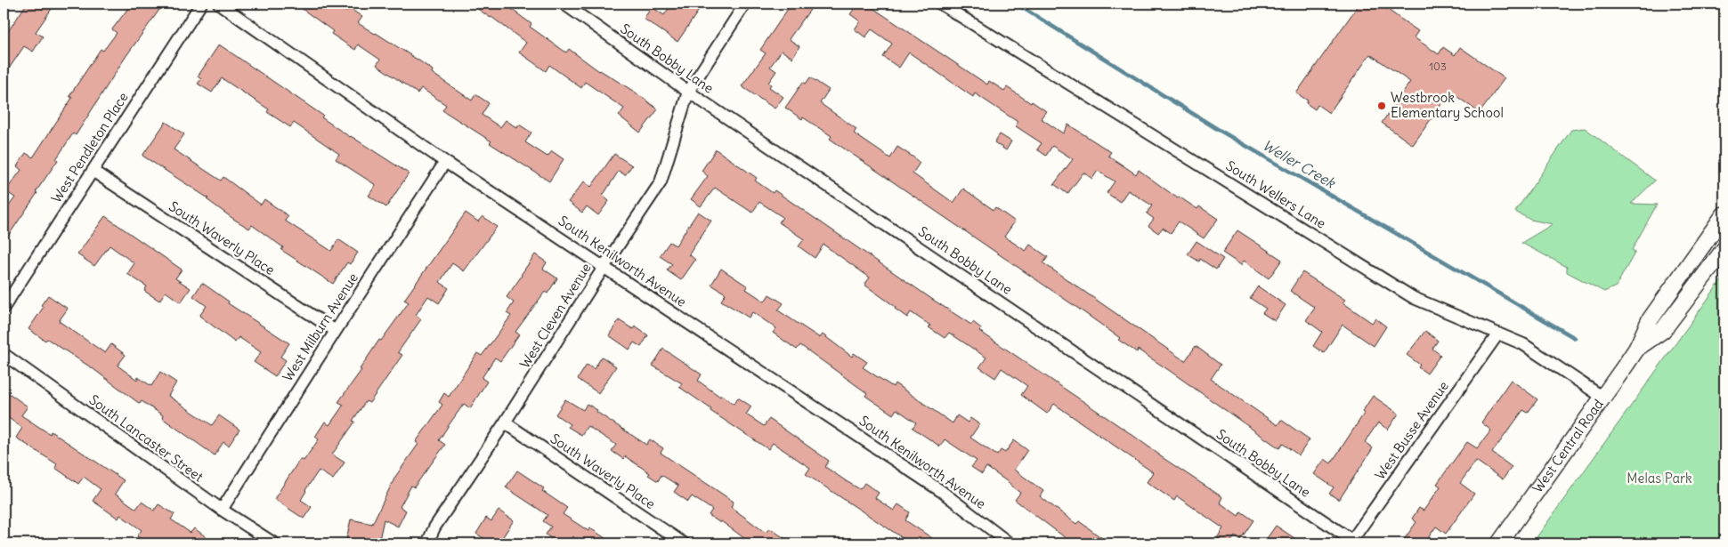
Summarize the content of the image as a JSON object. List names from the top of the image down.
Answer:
{
  "streets": {
    "main road": ["West Central Road"],
    "street": [
      "South Bobby Lane",
      "West Pendleton Place",
      "South Wellers Lane",
      "South Waverly Place",
      "South Kenilworth Avenue",
      "West Cleven Avenue",
      "West Milburn Avenue",
      "West Busse Avenue",
      "South Lancaster Street"
    ]
  },
  "crossings": [
    ["South Bobby Lane", "West Cleven Avenue"],
    ["South Bobby Lane", "West Busse Avenue"],
    ["West Pendleton Place", "South Waverly Place"],
    ["South Wellers Lane", "West Busse Avenue"],
    ["South Wellers Lane", "West Central Road"],
    ["South Waverly Place", "West Cleven Avenue"],
    ["South Waverly Place", "West Milburn Avenue"],
    ["South Kenilworth Avenue", "West Cleven Avenue"],
    ["South Kenilworth Avenue", "West Milburn Avenue"],
    ["West Milburn Avenue", "South Lancaster Street"]
  ],
  "water": ["Weller Creek"],
  "parks": ["Melas Park"],
  "places": ["Westbrook Elementary School"],
  "house_numbers": ["103"]
}
